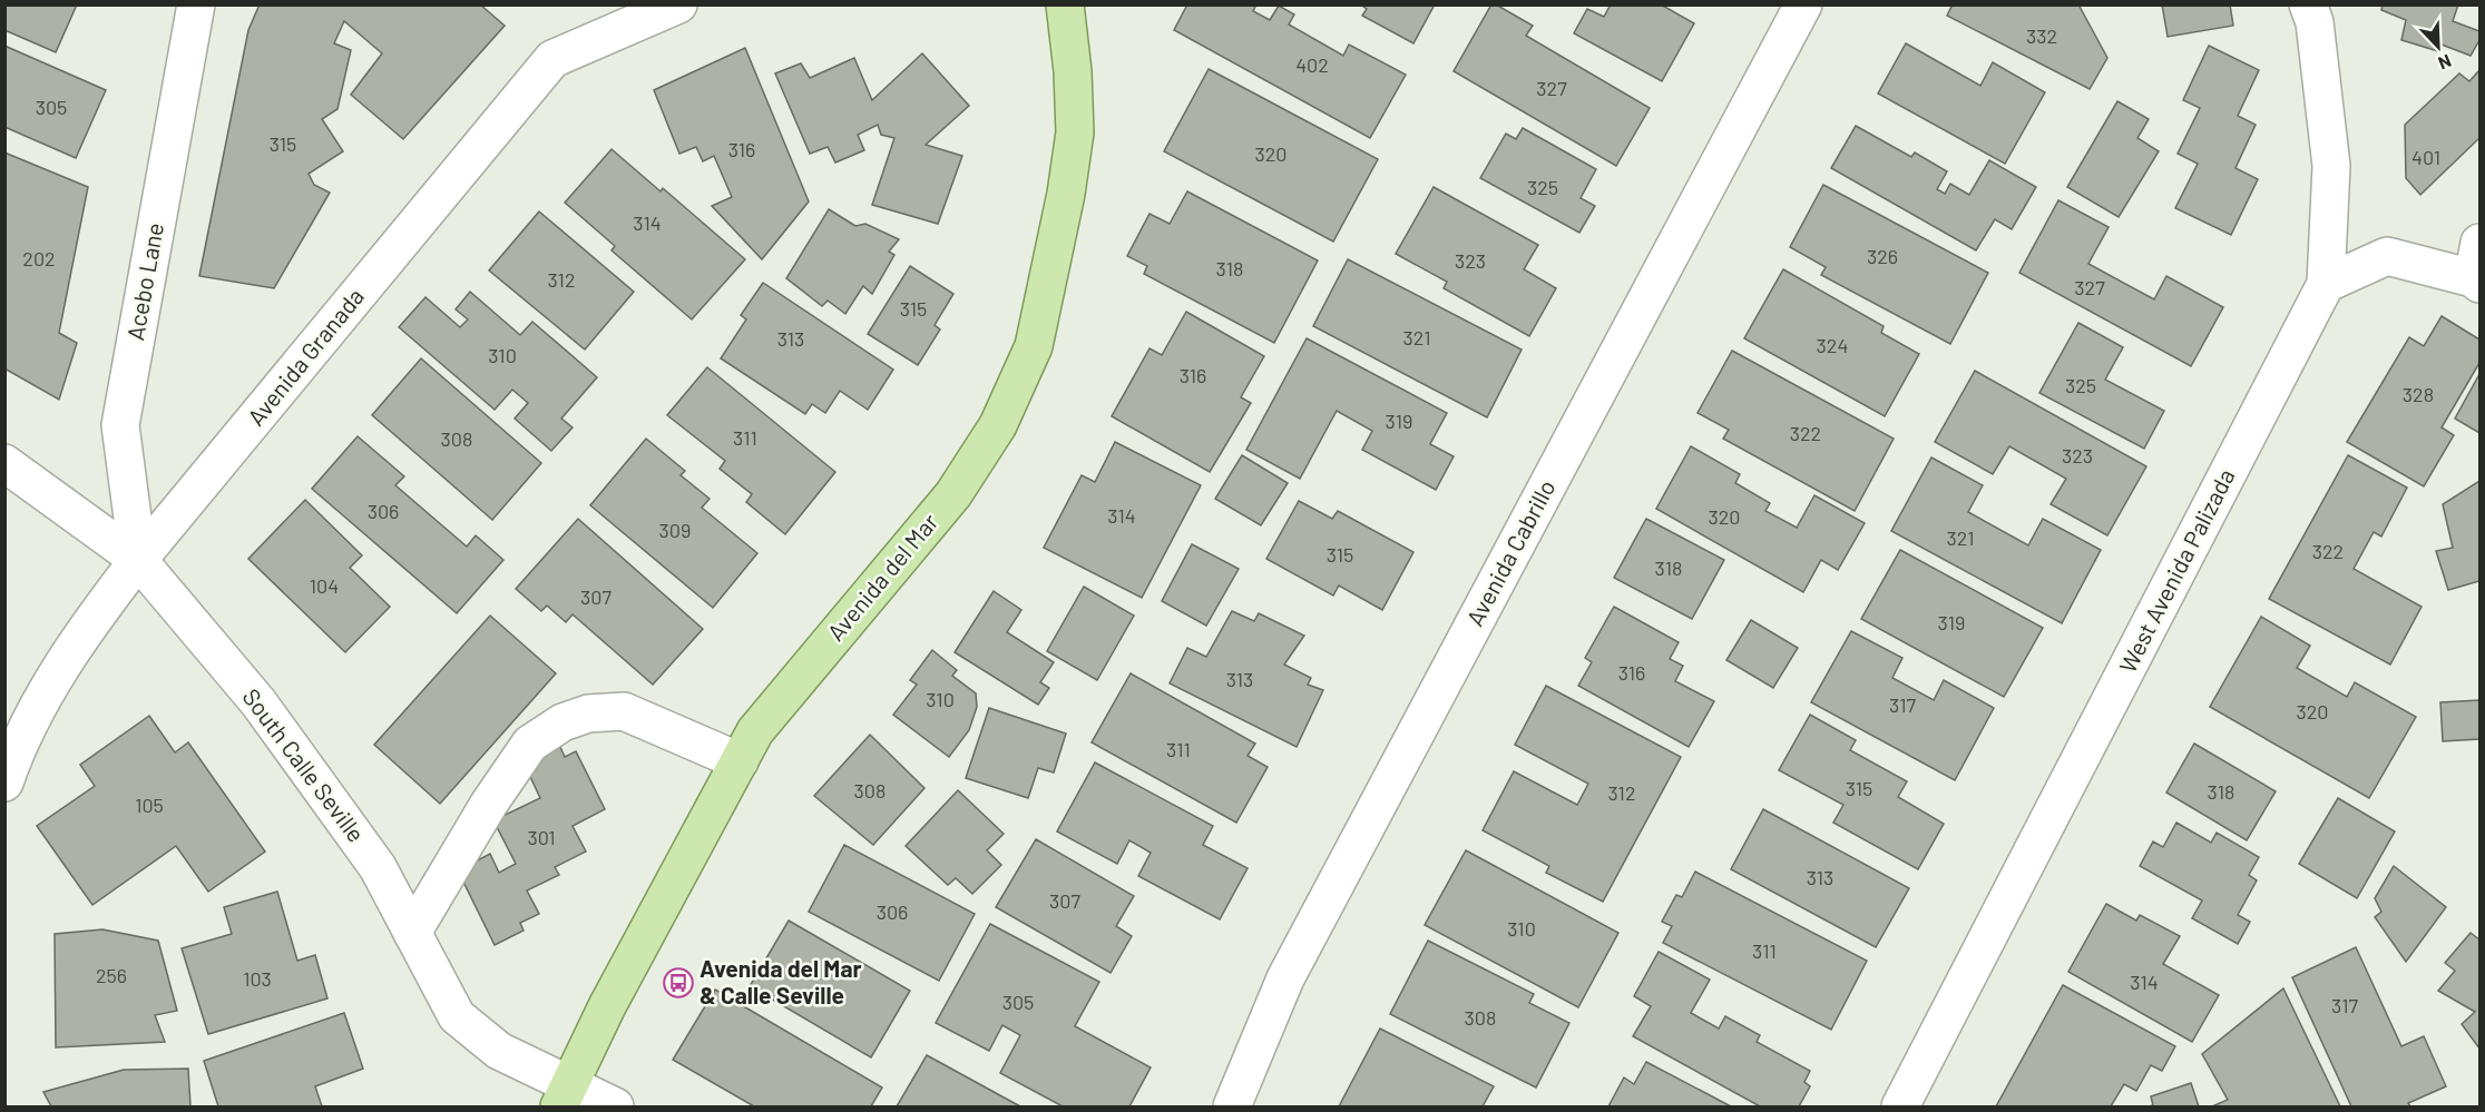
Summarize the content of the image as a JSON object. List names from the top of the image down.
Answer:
{
  "streets": {
    "main road": ["Avenida del Mar"],
    "street": [
      "Acebo Lane",
      "Avenida Granada",
      "Avenida Cabrillo",
      "West Avenida Palizada",
      "South Calle Seville"
    ]
  },
  "crossings": [
    ["Acebo Lane", "Avenida Granada"],
    ["Acebo Lane", "South Calle Seville"],
    ["Avenida Granada", "South Calle Seville"],
    ["Avenida del Mar", "South Calle Seville"]
  ],
  "places": {
    "bus stop": ["Avenida del Mar & Calle Seville"]
  },
  "house_numbers": [
    "332",
    "402",
    "327",
    "305",
    "315",
    "316",
    "320",
    "401",
    "325",
    "314",
    "326",
    "202",
    "323",
    "318",
    "312",
    "327",
    "315",
    "321",
    "313",
    "324",
    "310",
    "316",
    "325",
    "328",
    "319",
    "322",
    "311",
    "308",
    "323",
    "306",
    "314",
    "320",
    "309",
    "321",
    "322",
    "315",
    "318",
    "104",
    "307",
    "319",
    "316",
    "313",
    "310",
    "317",
    "320",
    "311",
    "315",
    "308",
    "318",
    "312",
    "105",
    "301",
    "313",
    "307",
    "306",
    "310",
    "311",
    "256",
    "103",
    "314",
    "305",
    "317",
    "308"
  ],
  "north": "bottom right"
}
